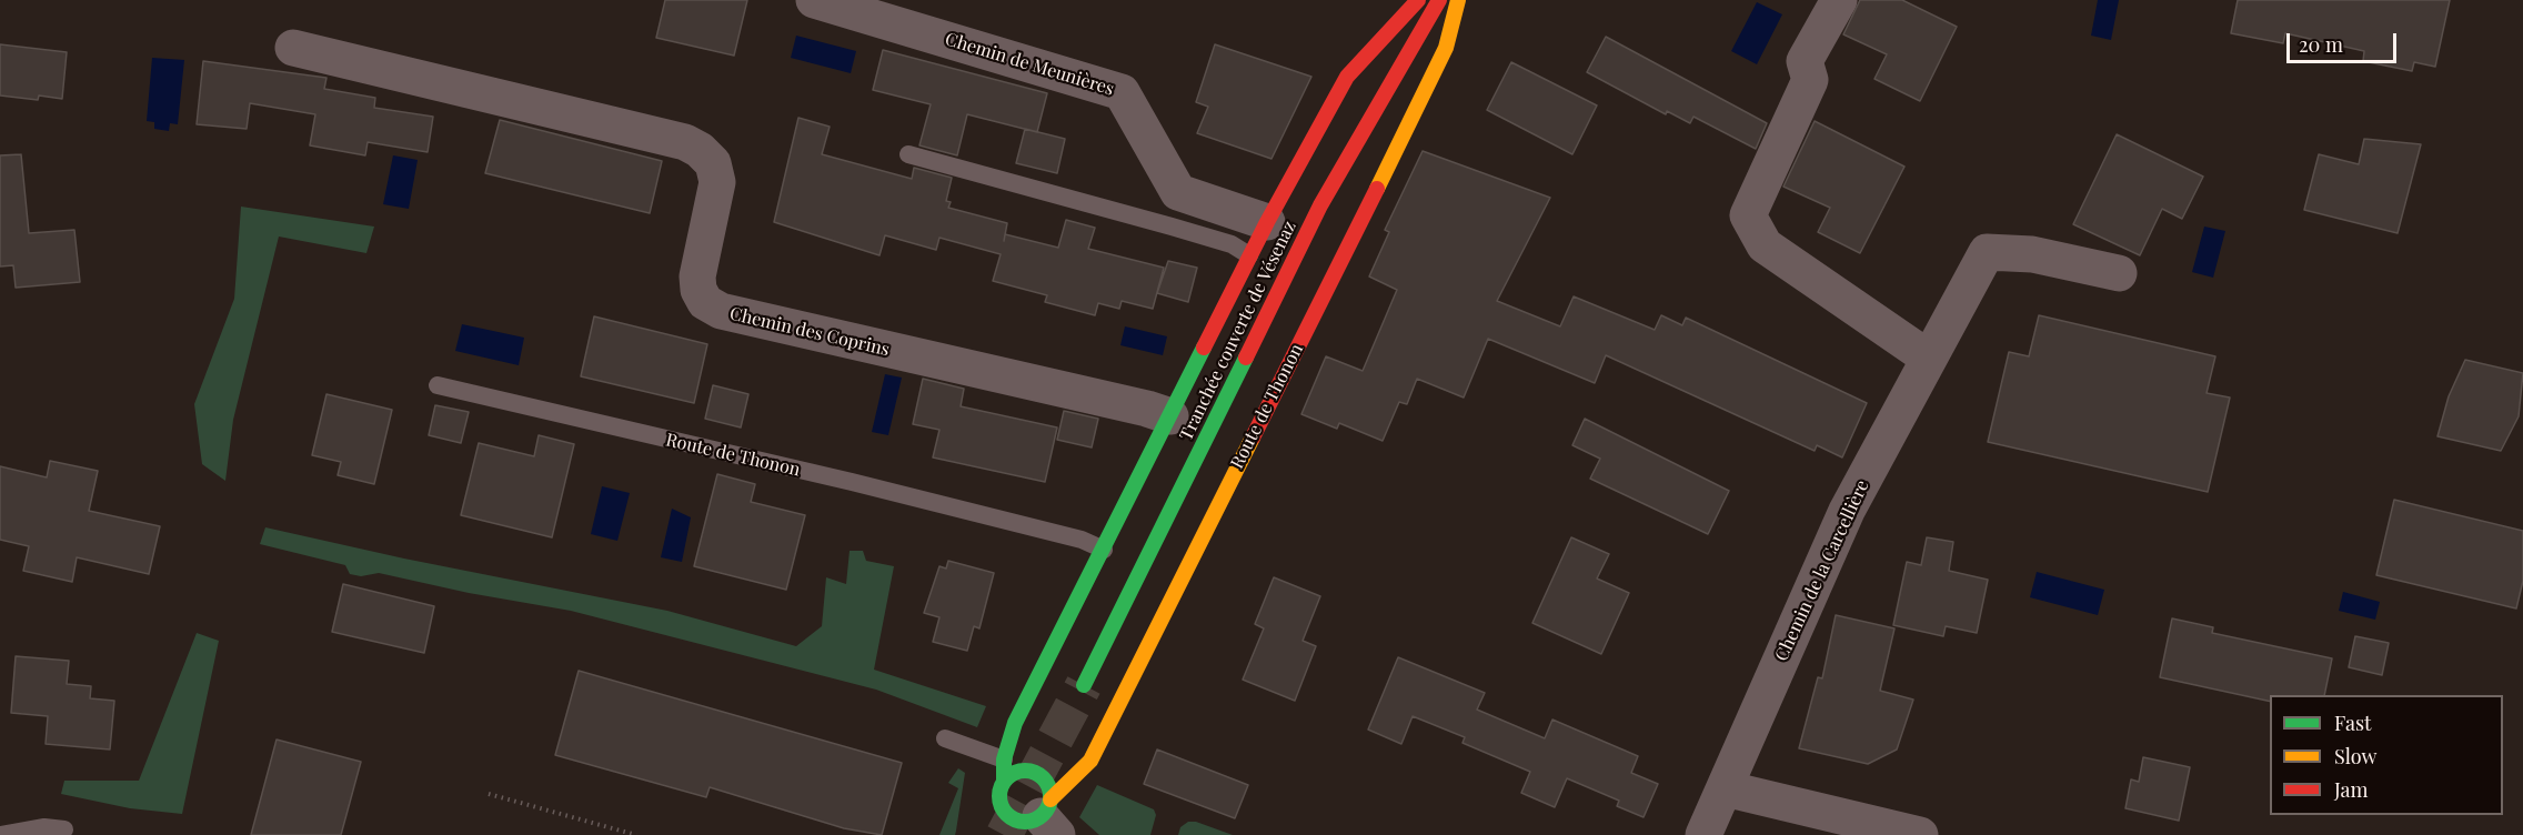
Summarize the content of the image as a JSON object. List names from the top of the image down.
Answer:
{
  "streets": {
    "street": [
      "Chemin de Meunières",
      "Tranchée couverte de Vésenaz",
      "Chemin des Coprins",
      "Route de Thonon",
      "Chemin de la Carcellière"
    ]
  },
  "legend": ["Fast", "Slow", "Jam"],
  "scale_bar": "20 m"
}
